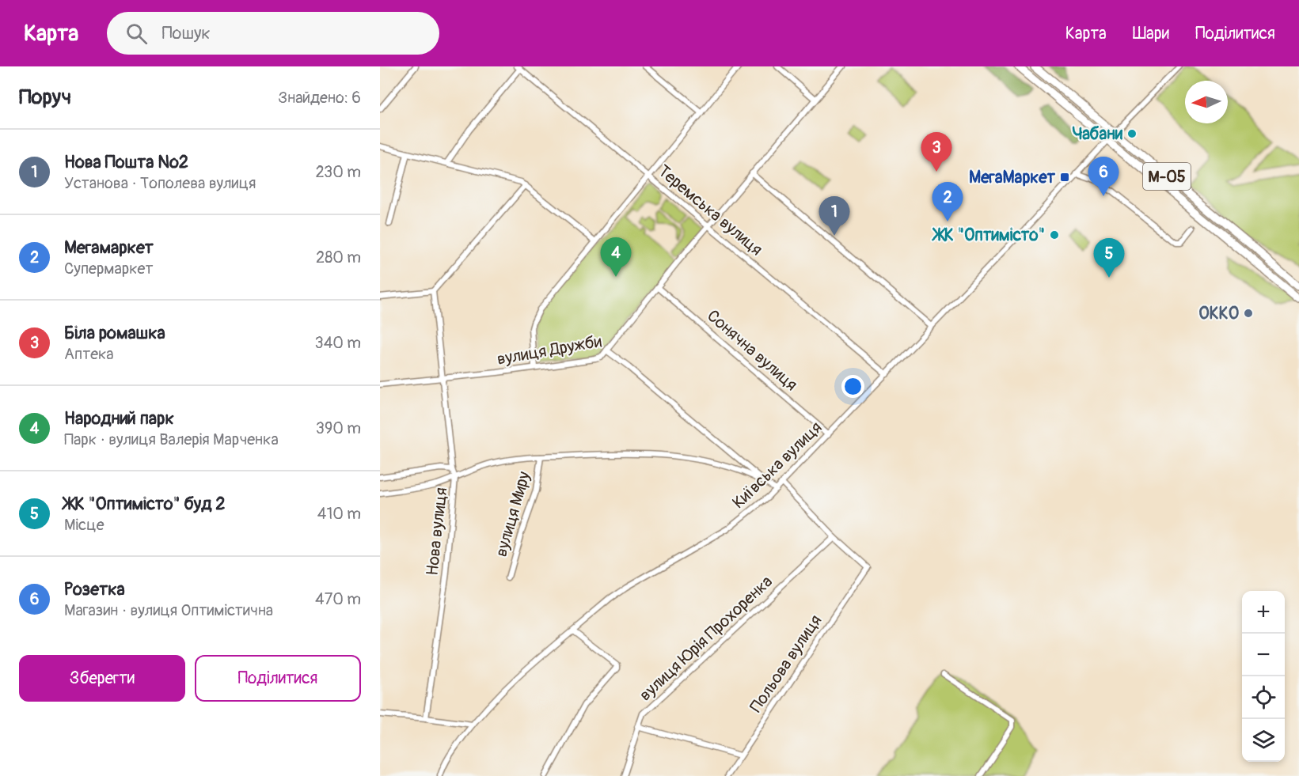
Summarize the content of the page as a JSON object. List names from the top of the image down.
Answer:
{
  "streets": {
    "highway": ["М-05"],
    "street": [
      "Теремська вулиця",
      "вулиця Дружби",
      "Сонячна вулиця",
      "Київська вулиця",
      "вулиця Миру",
      "Нова вулиця",
      "вулиця Юрія Прохоренка",
      "Польова вулиця"
    ]
  },
  "crossings": [
    ["М-05", "Київська вулиця"],
    ["Теремська вулиця", "Київська вулиця"],
    ["вулиця Дружби", "Нова вулиця"],
    ["Сонячна вулиця", "Київська вулиця"],
    ["вулиця Юрія Прохоренка", "Польова вулиця"]
  ],
  "places": {
    "other": ["Чабани", "ЖК \"Оптимісто\"", "ОККО"],
    "transit": ["МегаМаркет"]
  },
  "north": "left",
  "page": {
    "header": "Карта",
    "search": "Пошук",
    "nav": ["Карта", "Шари", "Поділитися"],
    "heading": ["Поруч", "Знайдено: 6"],
    "list": [
      {
        "mark": "1",
        "name": "Нова Пошта №2",
        "note": "Установа · Тополева вулиця",
        "value": "230 m"
      },
      {
        "mark": "2",
        "name": "Мегамаркет",
        "note": "Супермаркет",
        "value": "280 m"
      },
      {
        "mark": "3",
        "name": "Біла ромашка",
        "note": "Аптека",
        "value": "340 m"
      },
      {
        "mark": "4",
        "name": "Народний парк",
        "note": "Парк · вулиця Валерія Марченка",
        "value": "390 m"
      },
      {
        "mark": "5",
        "name": "ЖК \"Оптимісто\" буд 2",
        "note": "Місце",
        "value": "410 m"
      },
      {
        "mark": "6",
        "name": "Розетка",
        "note": "Магазин · вулиця Оптимістична",
        "value": "470 m"
      }
    ],
    "pins": [
      "3",
      "6",
      "2",
      "1",
      "4",
      "5"
    ],
    "map_buttons": ["+", "−"],
    "buttons": ["Зберегти", "Поділитися"]
  }
}
